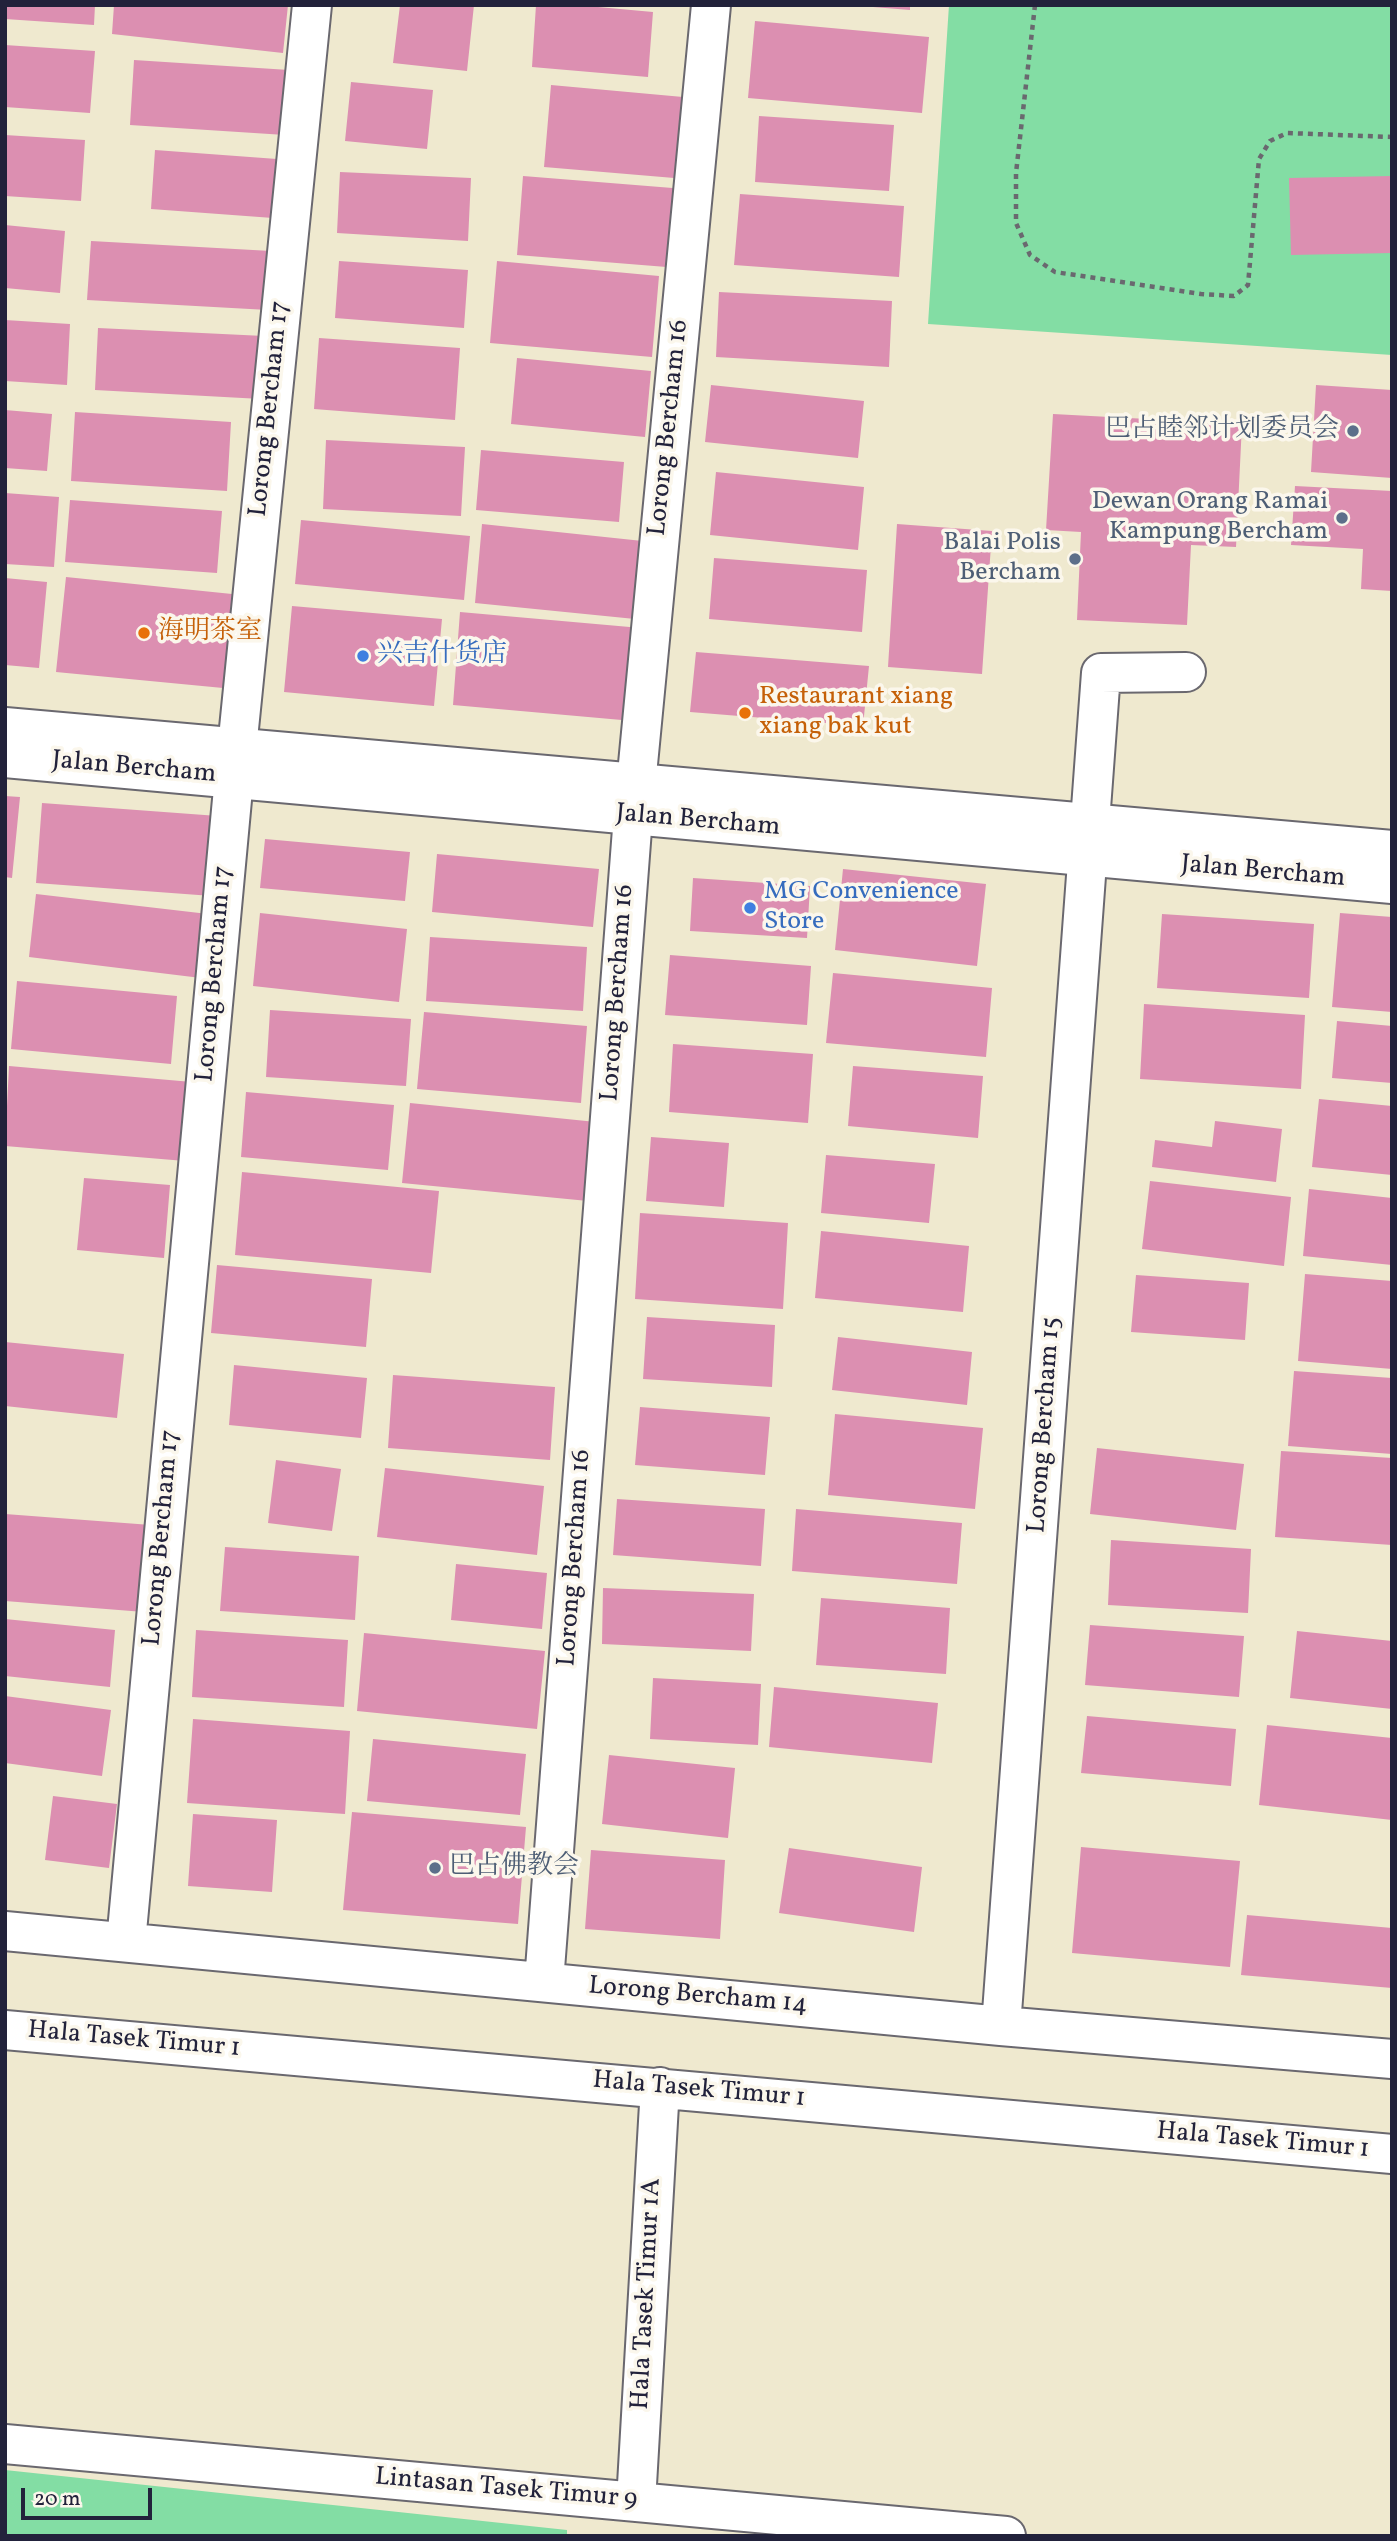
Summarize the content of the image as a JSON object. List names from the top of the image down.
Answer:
{
  "streets": {
    "street": [
      "Lorong Bercham 17",
      "Lorong Bercham 16",
      "Jalan Bercham",
      "Lorong Bercham 15",
      "Lorong Bercham 14",
      "Hala Tasek Timur 1",
      "Hala Tasek Timur 1A",
      "Lintasan Tasek Timur 9"
    ]
  },
  "crossings": [
    ["Lorong Bercham 17", "Jalan Bercham"],
    ["Lorong Bercham 17", "Lorong Bercham 14"],
    ["Lorong Bercham 16", "Jalan Bercham"],
    ["Lorong Bercham 16", "Lorong Bercham 14"],
    ["Jalan Bercham", "Lorong Bercham 15"],
    ["Lorong Bercham 15", "Lorong Bercham 14"],
    ["Hala Tasek Timur 1", "Hala Tasek Timur 1A"],
    ["Hala Tasek Timur 1A", "Lintasan Tasek Timur 9"]
  ],
  "places": [
    "巴占睦邻计划委员会",
    "Dewan Orang Ramai Kampung Bercham",
    "Balai Polis Bercham",
    "海明茶室",
    "兴吉什货店",
    "Restaurant xiang xiang bak kut",
    "MG Convenience Store",
    "巴占佛教会"
  ],
  "scale_bar": "20 m"
}
